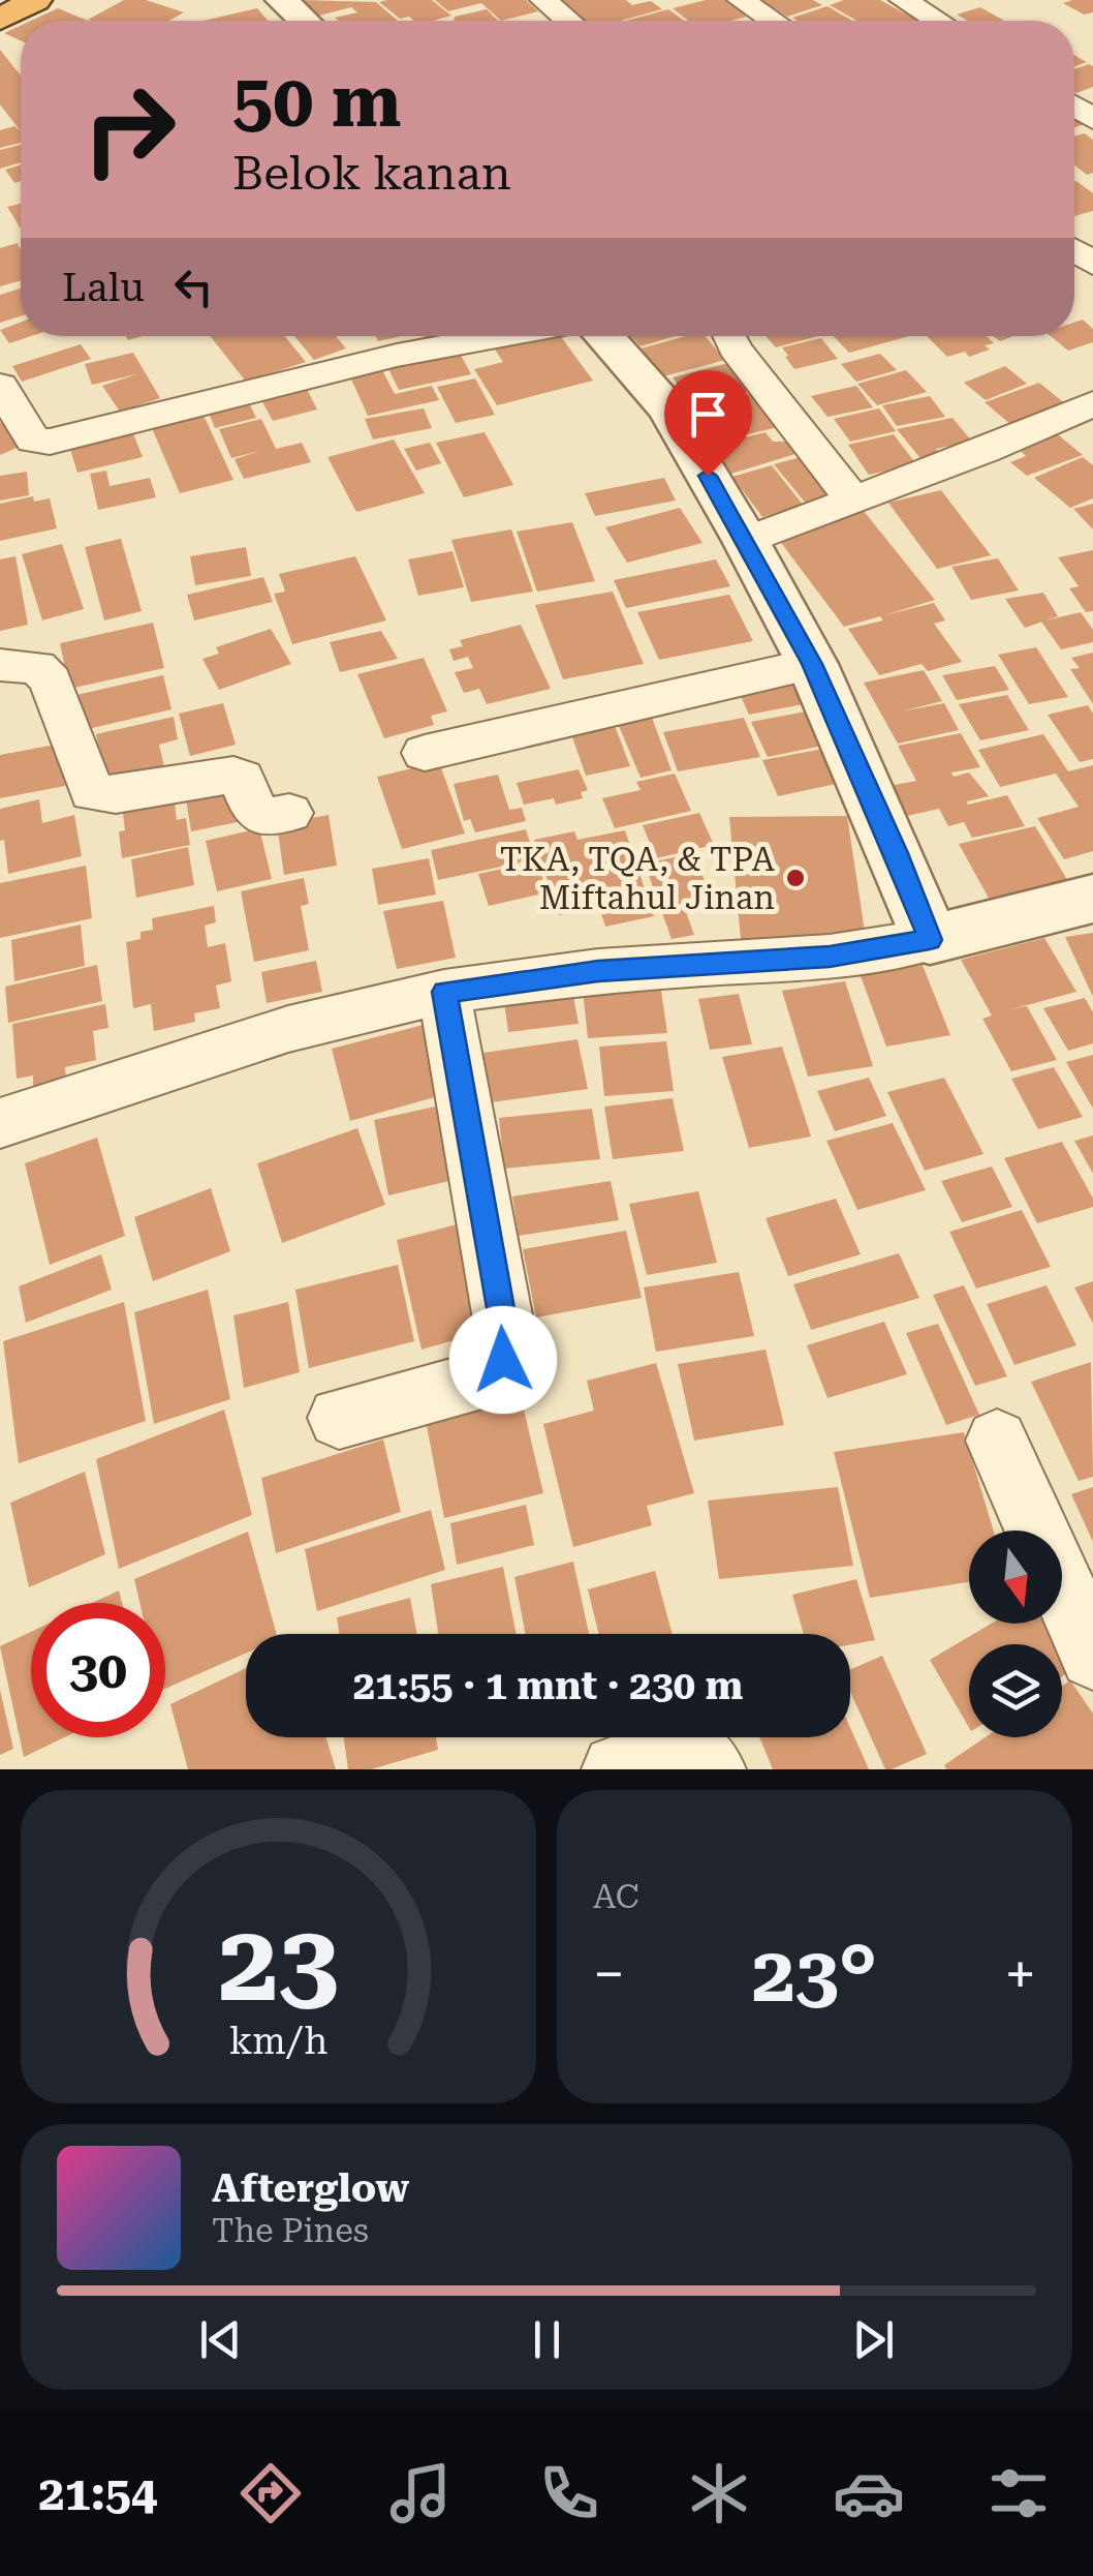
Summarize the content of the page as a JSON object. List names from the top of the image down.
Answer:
{
  "places": ["TKA, TQA, & TPA Miftahul Jinan"],
  "north": "bottom",
  "page": {
    "turn": ["50 m", "Belok kanan"],
    "then": "Lalu",
    "limit": "30",
    "trip": "21:55 · 1 mnt · 230 m",
    "tile": "AC",
    "heat": ["−", "23°", "+"],
    "song": ["Afterglow", "The Pines"],
    "tabs": "21:54",
    "gauge": ["23", "km/h"]
  }
}
